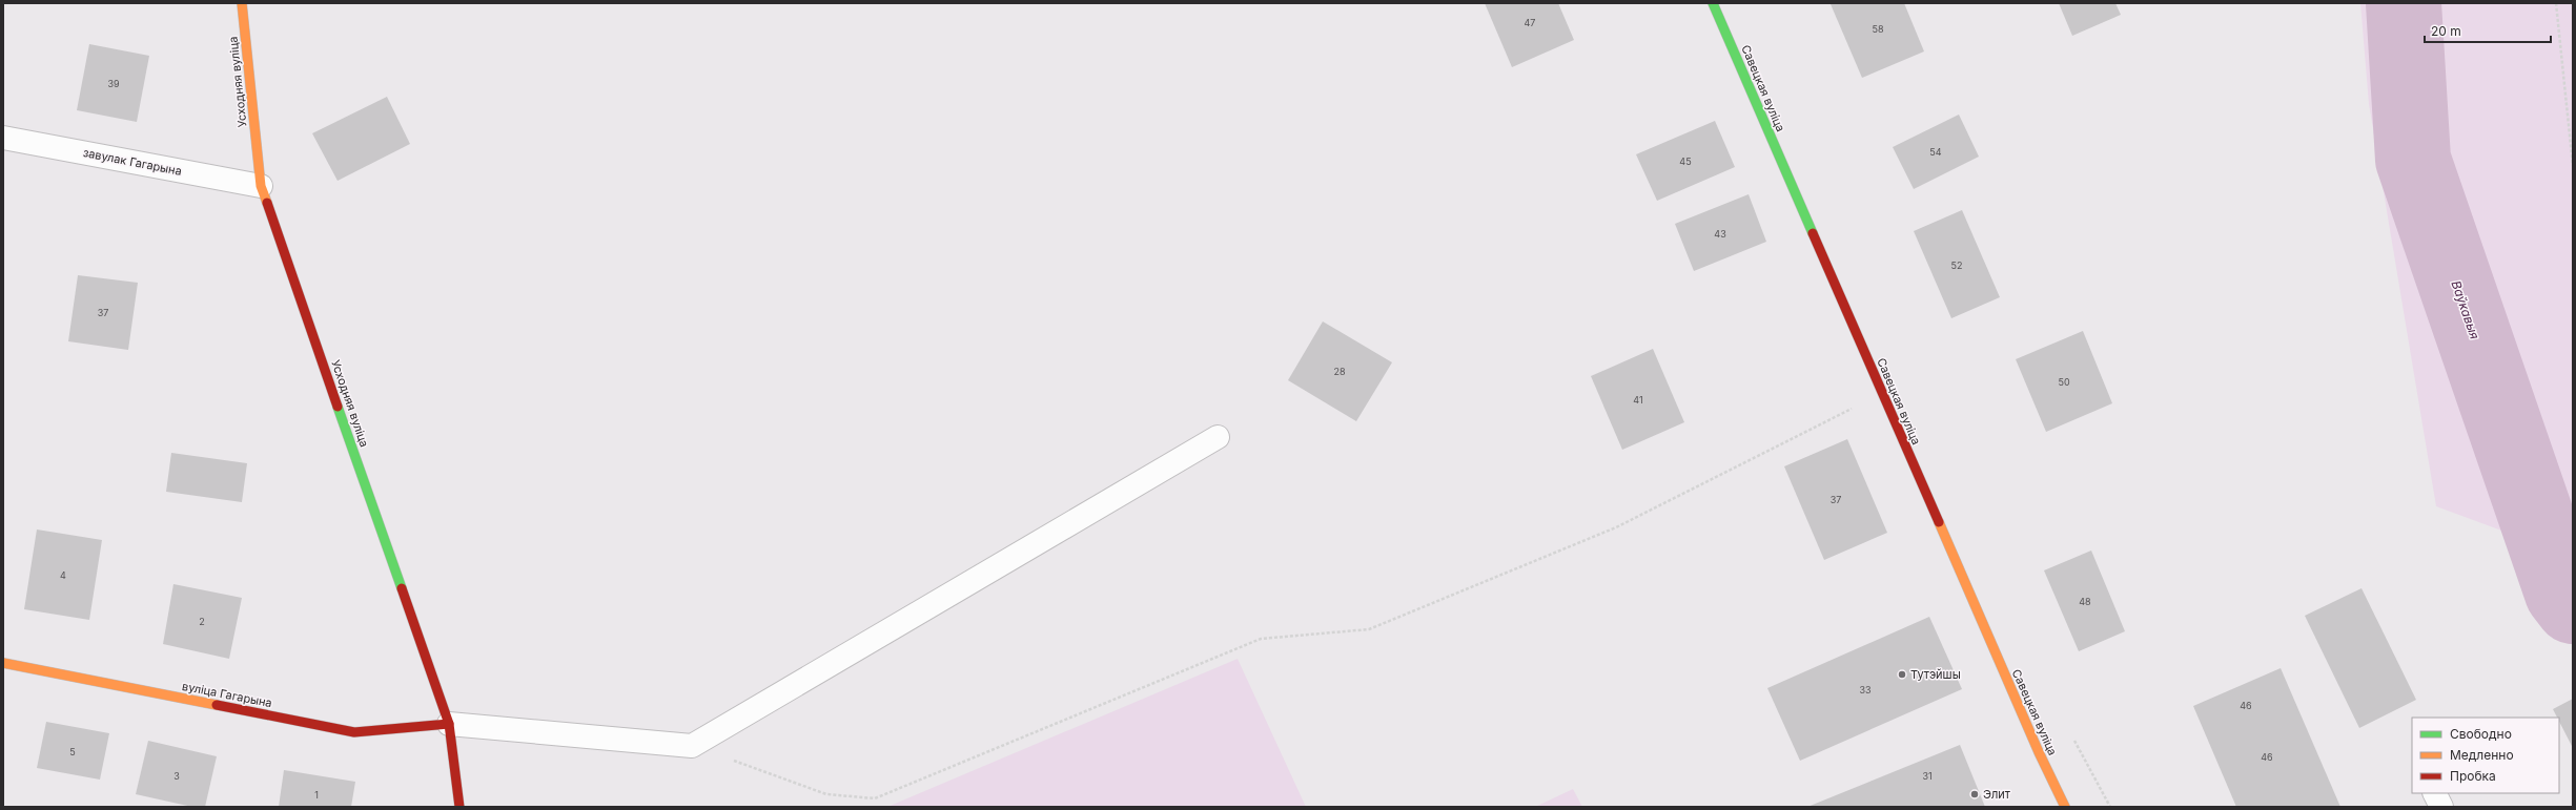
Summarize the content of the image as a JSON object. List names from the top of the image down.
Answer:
{
  "streets": {
    "street": [
      "Усходняя вуліца",
      "Савецкая вуліца",
      "завулак Гагарына",
      "вуліца Гагарына"
    ]
  },
  "crossings": [
    ["Усходняя вуліца", "завулак Гагарына"],
    ["Усходняя вуліца", "вуліца Гагарына"]
  ],
  "water": ["Ваўкавыя"],
  "places": ["Тутэйшы", "Элит"],
  "house_numbers": [
    "47",
    "58",
    "39",
    "54",
    "45",
    "43",
    "52",
    "37",
    "28",
    "50",
    "41",
    "37",
    "4",
    "48",
    "2",
    "33",
    "46",
    "5",
    "46",
    "3",
    "31",
    "1"
  ],
  "legend": ["Свободно", "Медленно", "Пробка"],
  "scale_bar": "20 m"
}
